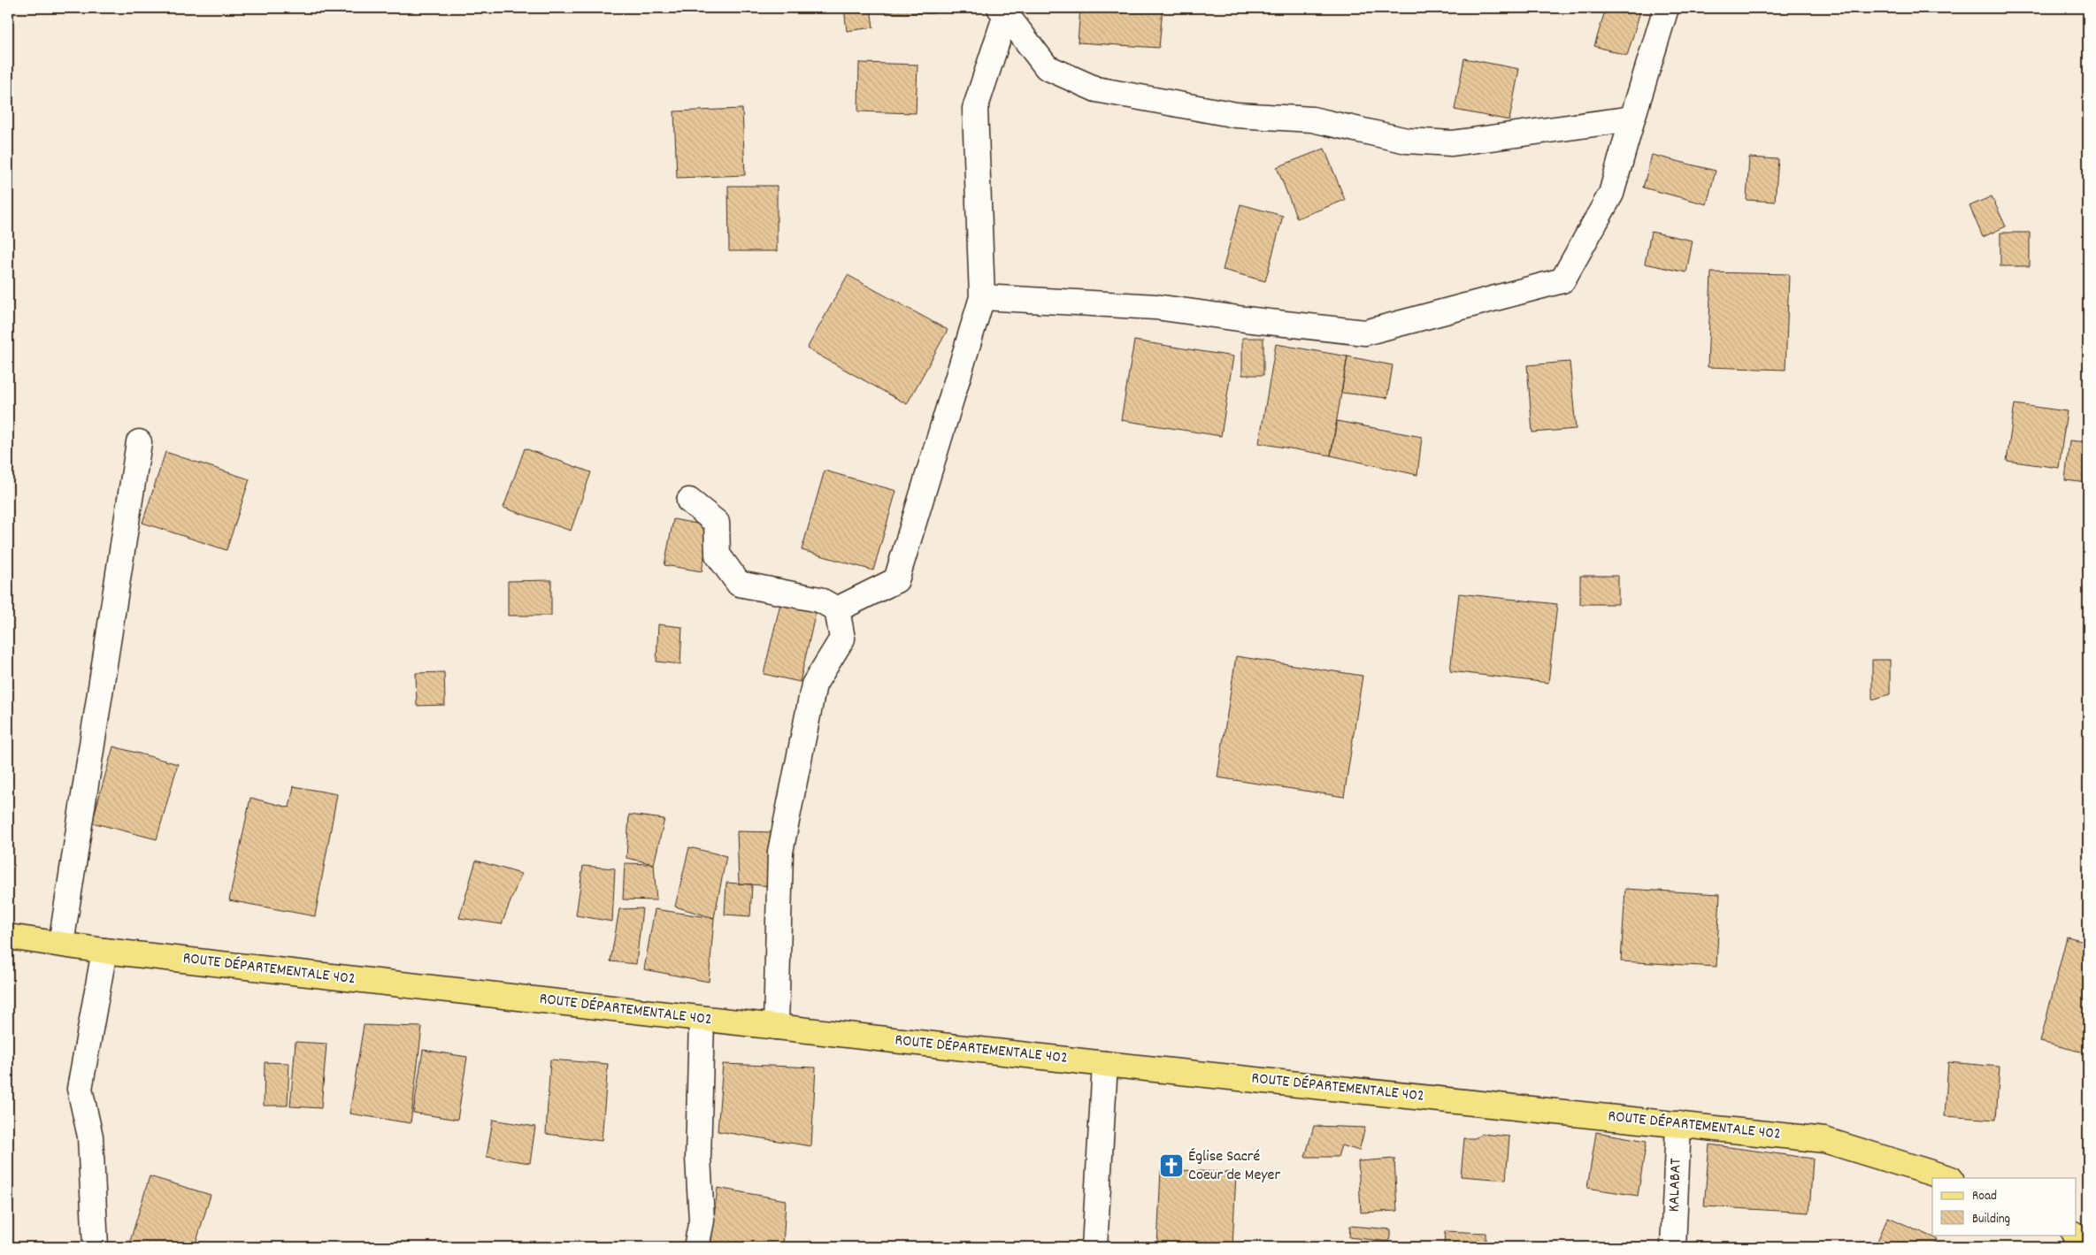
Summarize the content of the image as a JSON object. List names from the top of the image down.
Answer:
{
  "streets": {
    "main road": ["ROUTE DÉPARTEMENTALE 402"],
    "street": ["KALABAT"]
  },
  "crossings": [
    ["ROUTE DÉPARTEMENTALE 402", "KALABAT"]
  ],
  "places": {
    "church": ["Église Sacré Coeur de Meyer"]
  },
  "legend": ["Road", "Building"]
}
